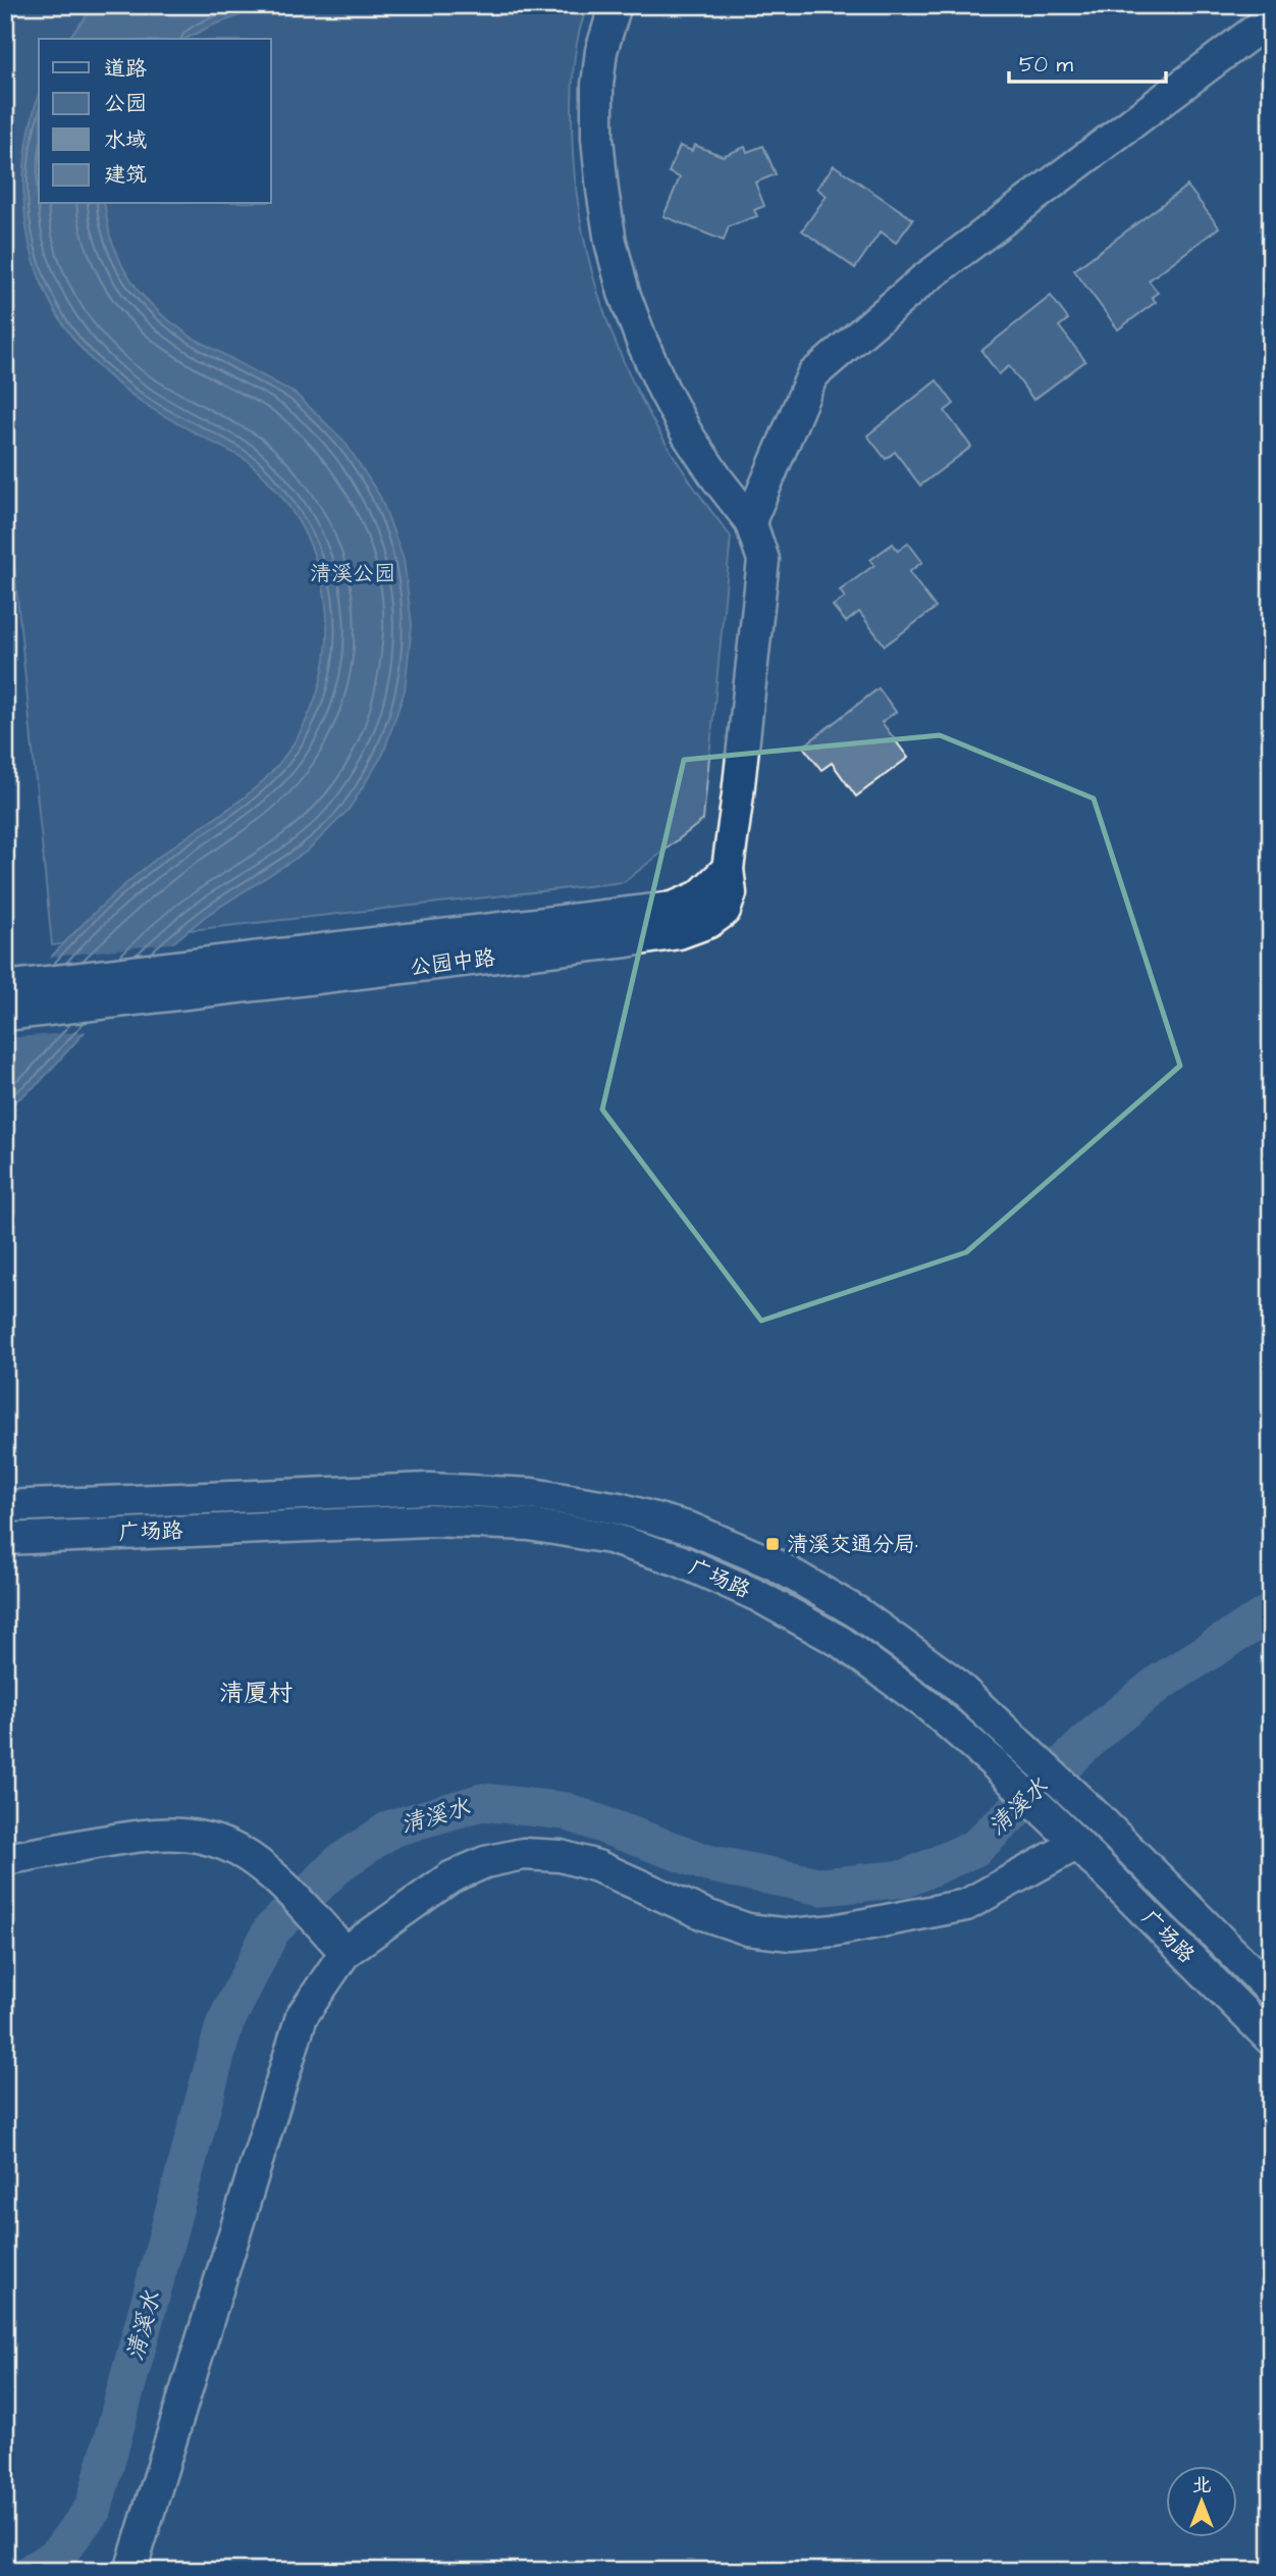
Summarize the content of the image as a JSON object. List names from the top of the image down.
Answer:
{
  "streets": {
    "street": ["公园中路", "广场路"]
  },
  "districts": ["清厦村"],
  "water": ["清溪水"],
  "parks": ["清溪公园"],
  "places": {
    "transit": ["清溪交通分局·"]
  },
  "legend": [
    "道路",
    "公园",
    "水域",
    "建筑"
  ],
  "scale_bar": "50 m",
  "north": "top"
}
